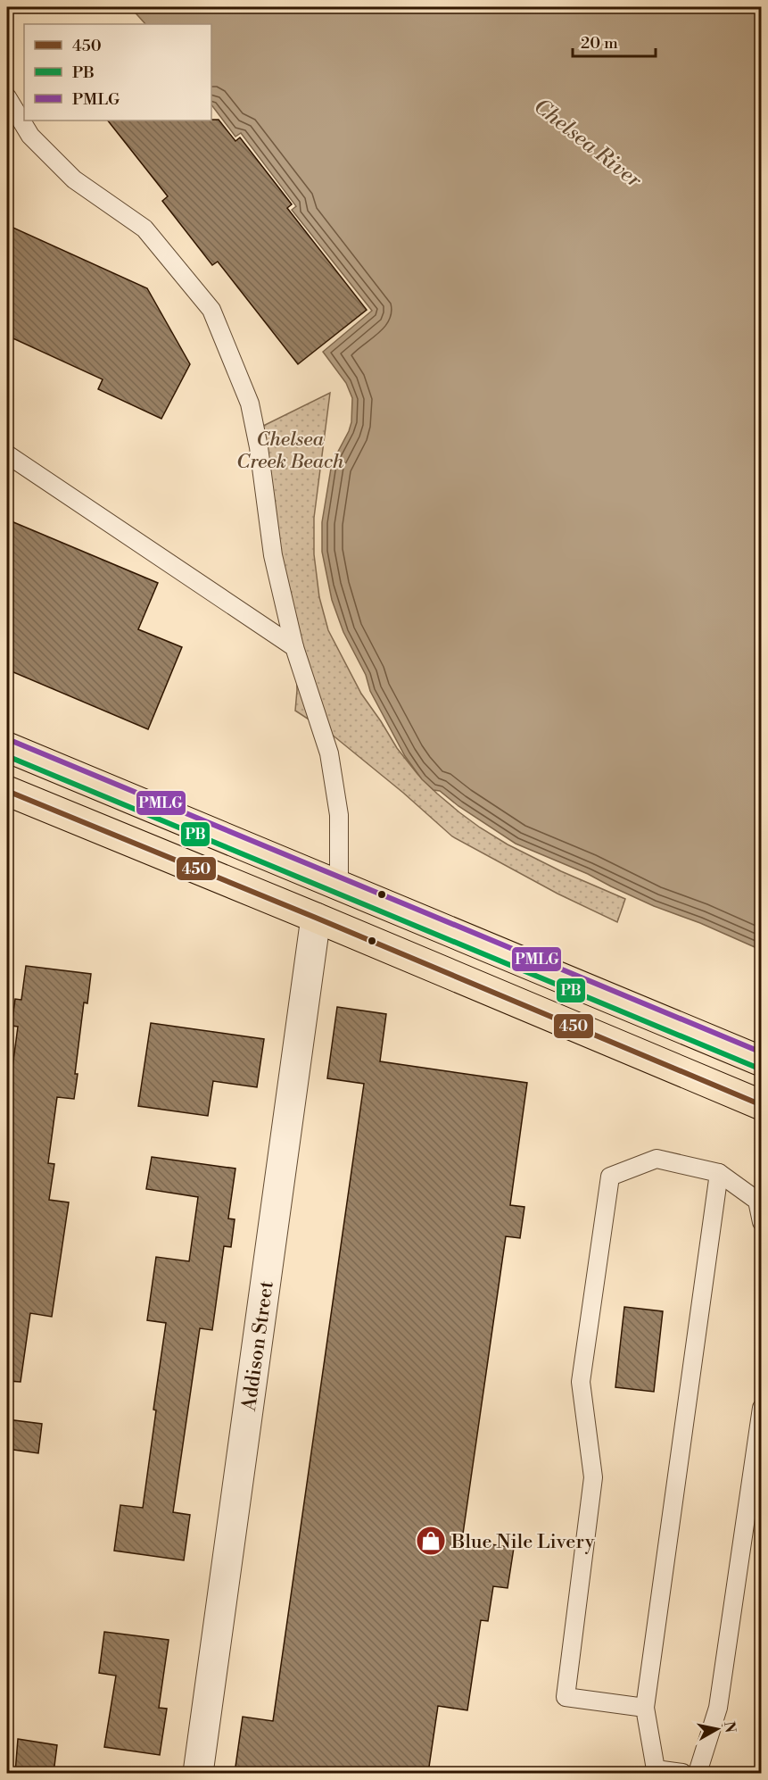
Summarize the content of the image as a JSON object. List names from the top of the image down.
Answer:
{
  "streets": {
    "street": ["Addison Street"]
  },
  "water": ["Chelsea River"],
  "parks": ["Chelsea Creek Beach"],
  "places": {
    "shop": ["Blue Nile Livery"]
  },
  "lines": ["transit line PMLG", "transit line PB", "transit line 450"],
  "legend": ["450", "PB", "PMLG"],
  "scale_bar": "20 m",
  "north": "right"
}
